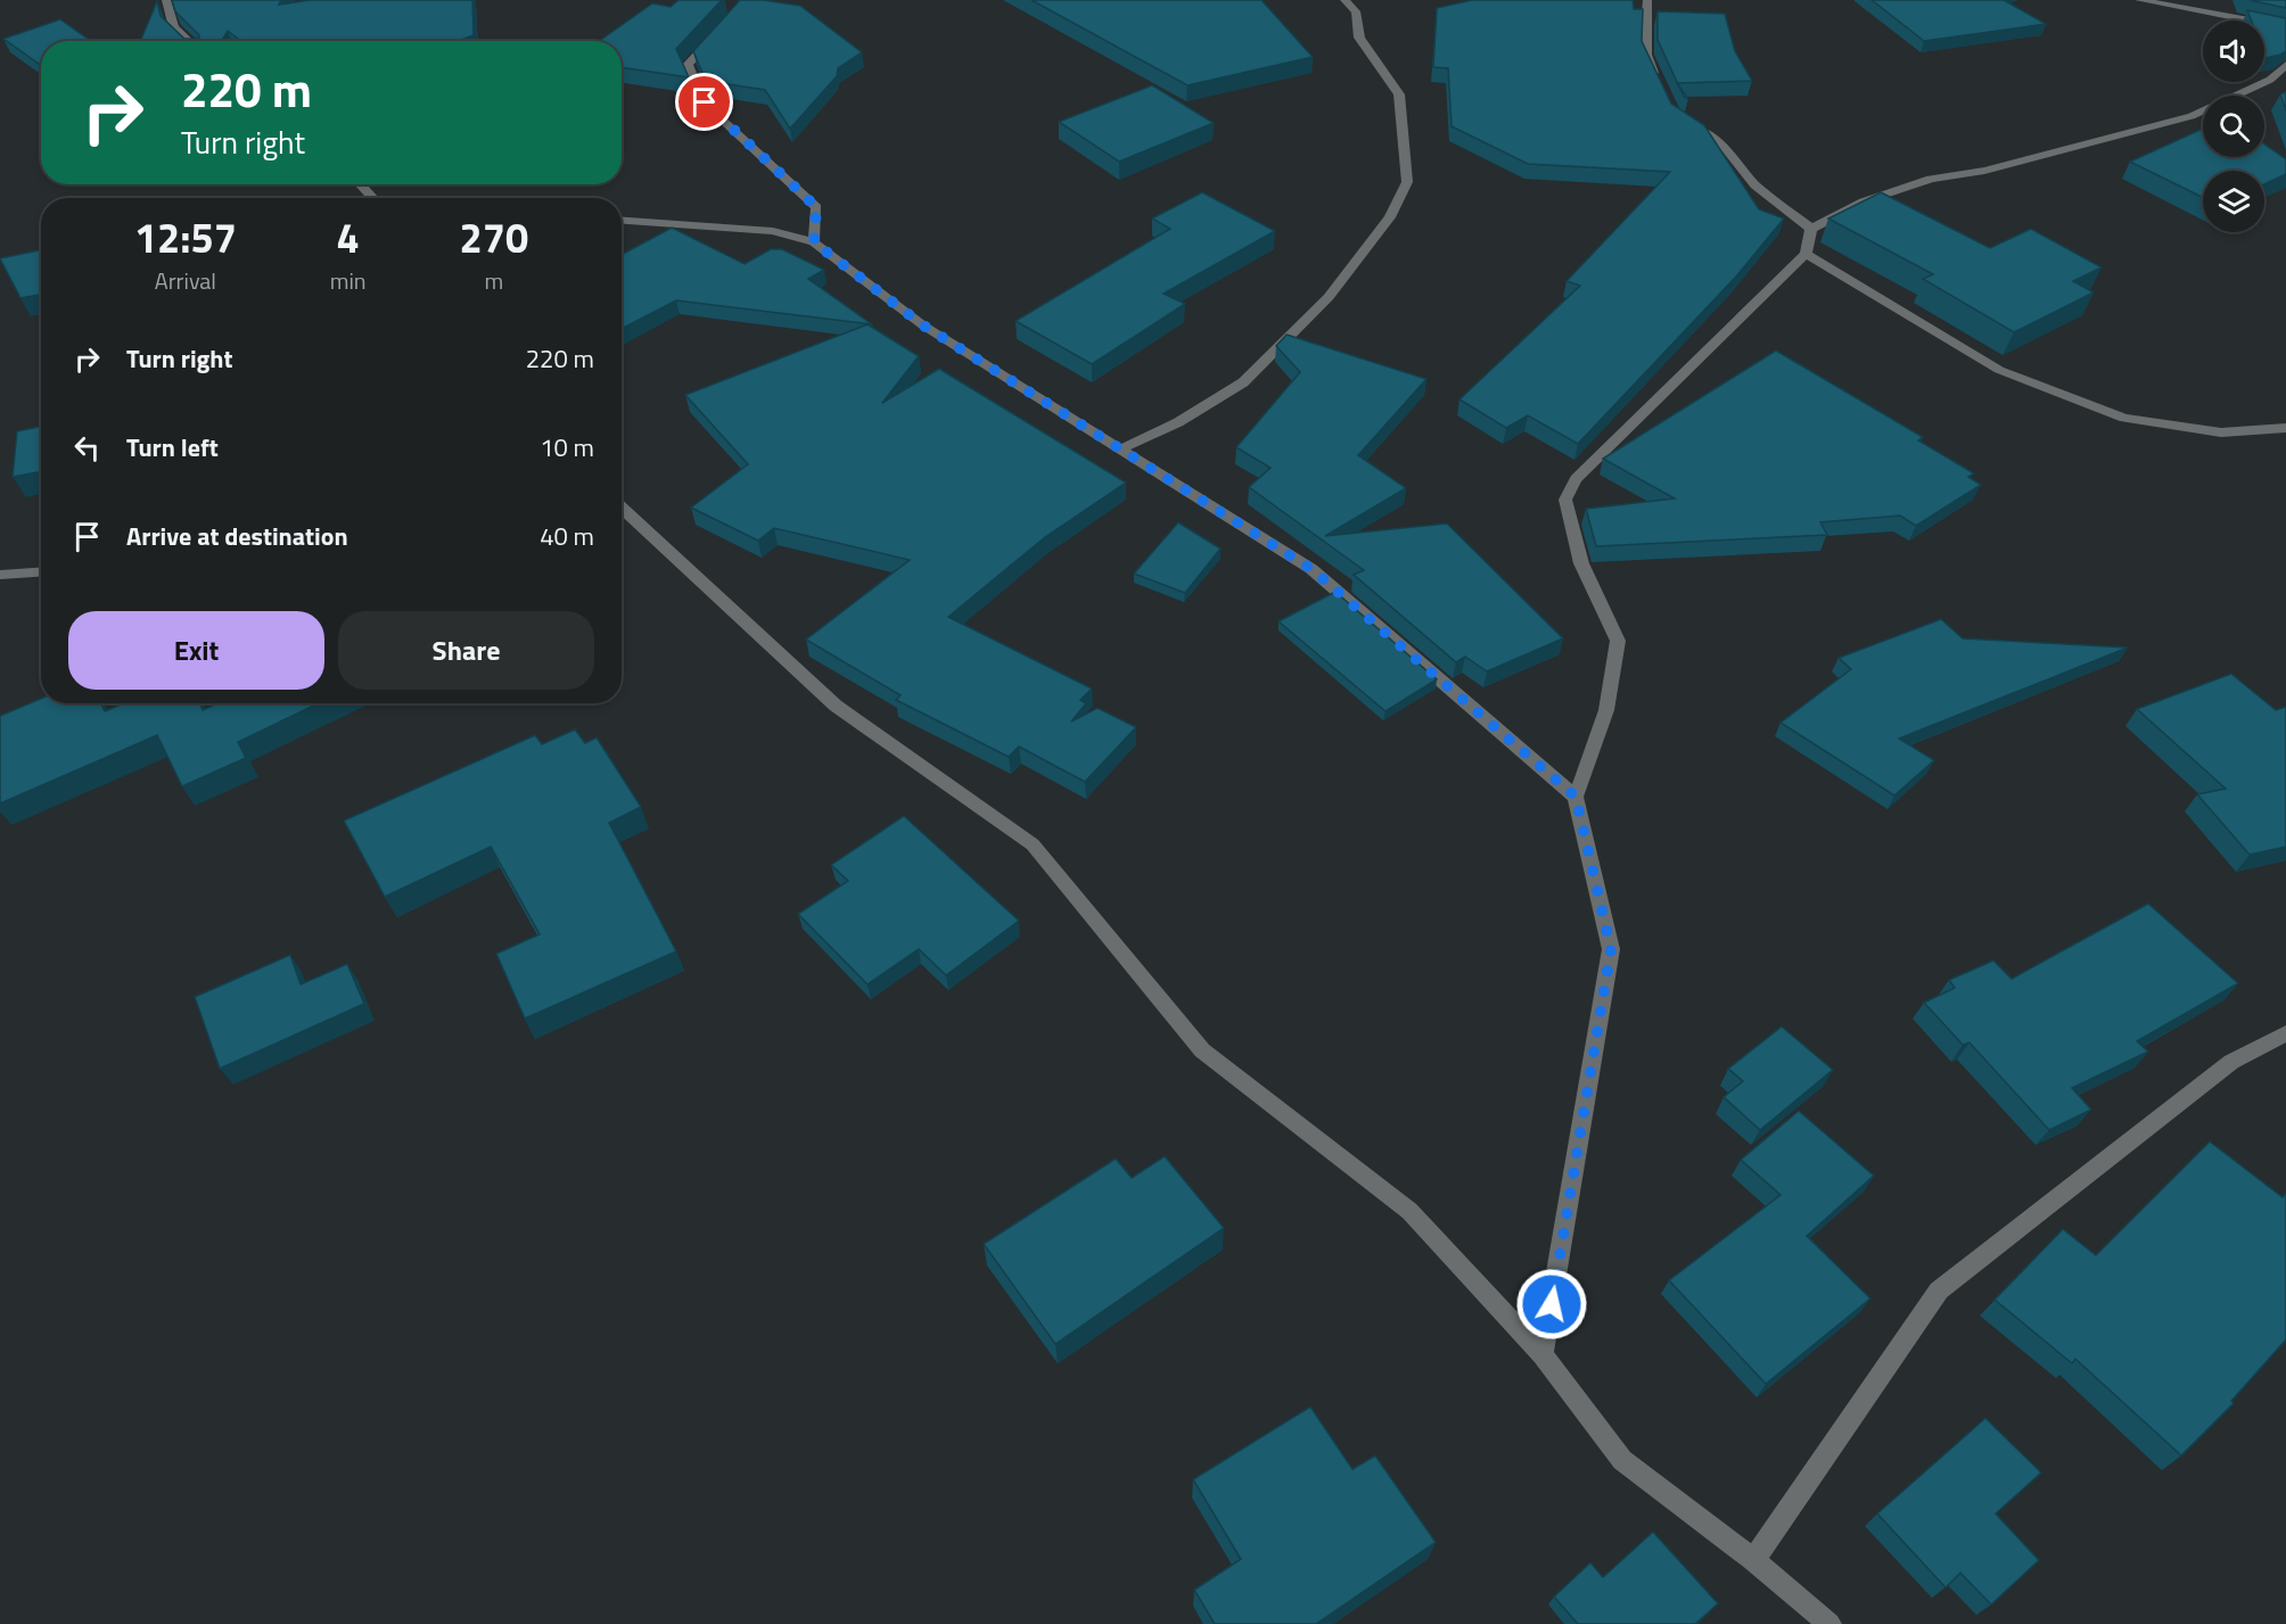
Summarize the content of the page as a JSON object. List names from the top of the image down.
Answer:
{
  "page": {
    "turn": ["220 m", "Turn right"],
    "eta": [
      "12:57",
      "Arrival",
      "4",
      "min",
      "270",
      "m"
    ],
    "list": [
      {
        "name": "Turn right",
        "value": "220 m"
      },
      {
        "name": "Turn left",
        "value": "10 m"
      },
      {
        "name": "Arrive at destination",
        "value": "40 m"
      }
    ],
    "buttons": ["Exit", "Share"]
  }
}
